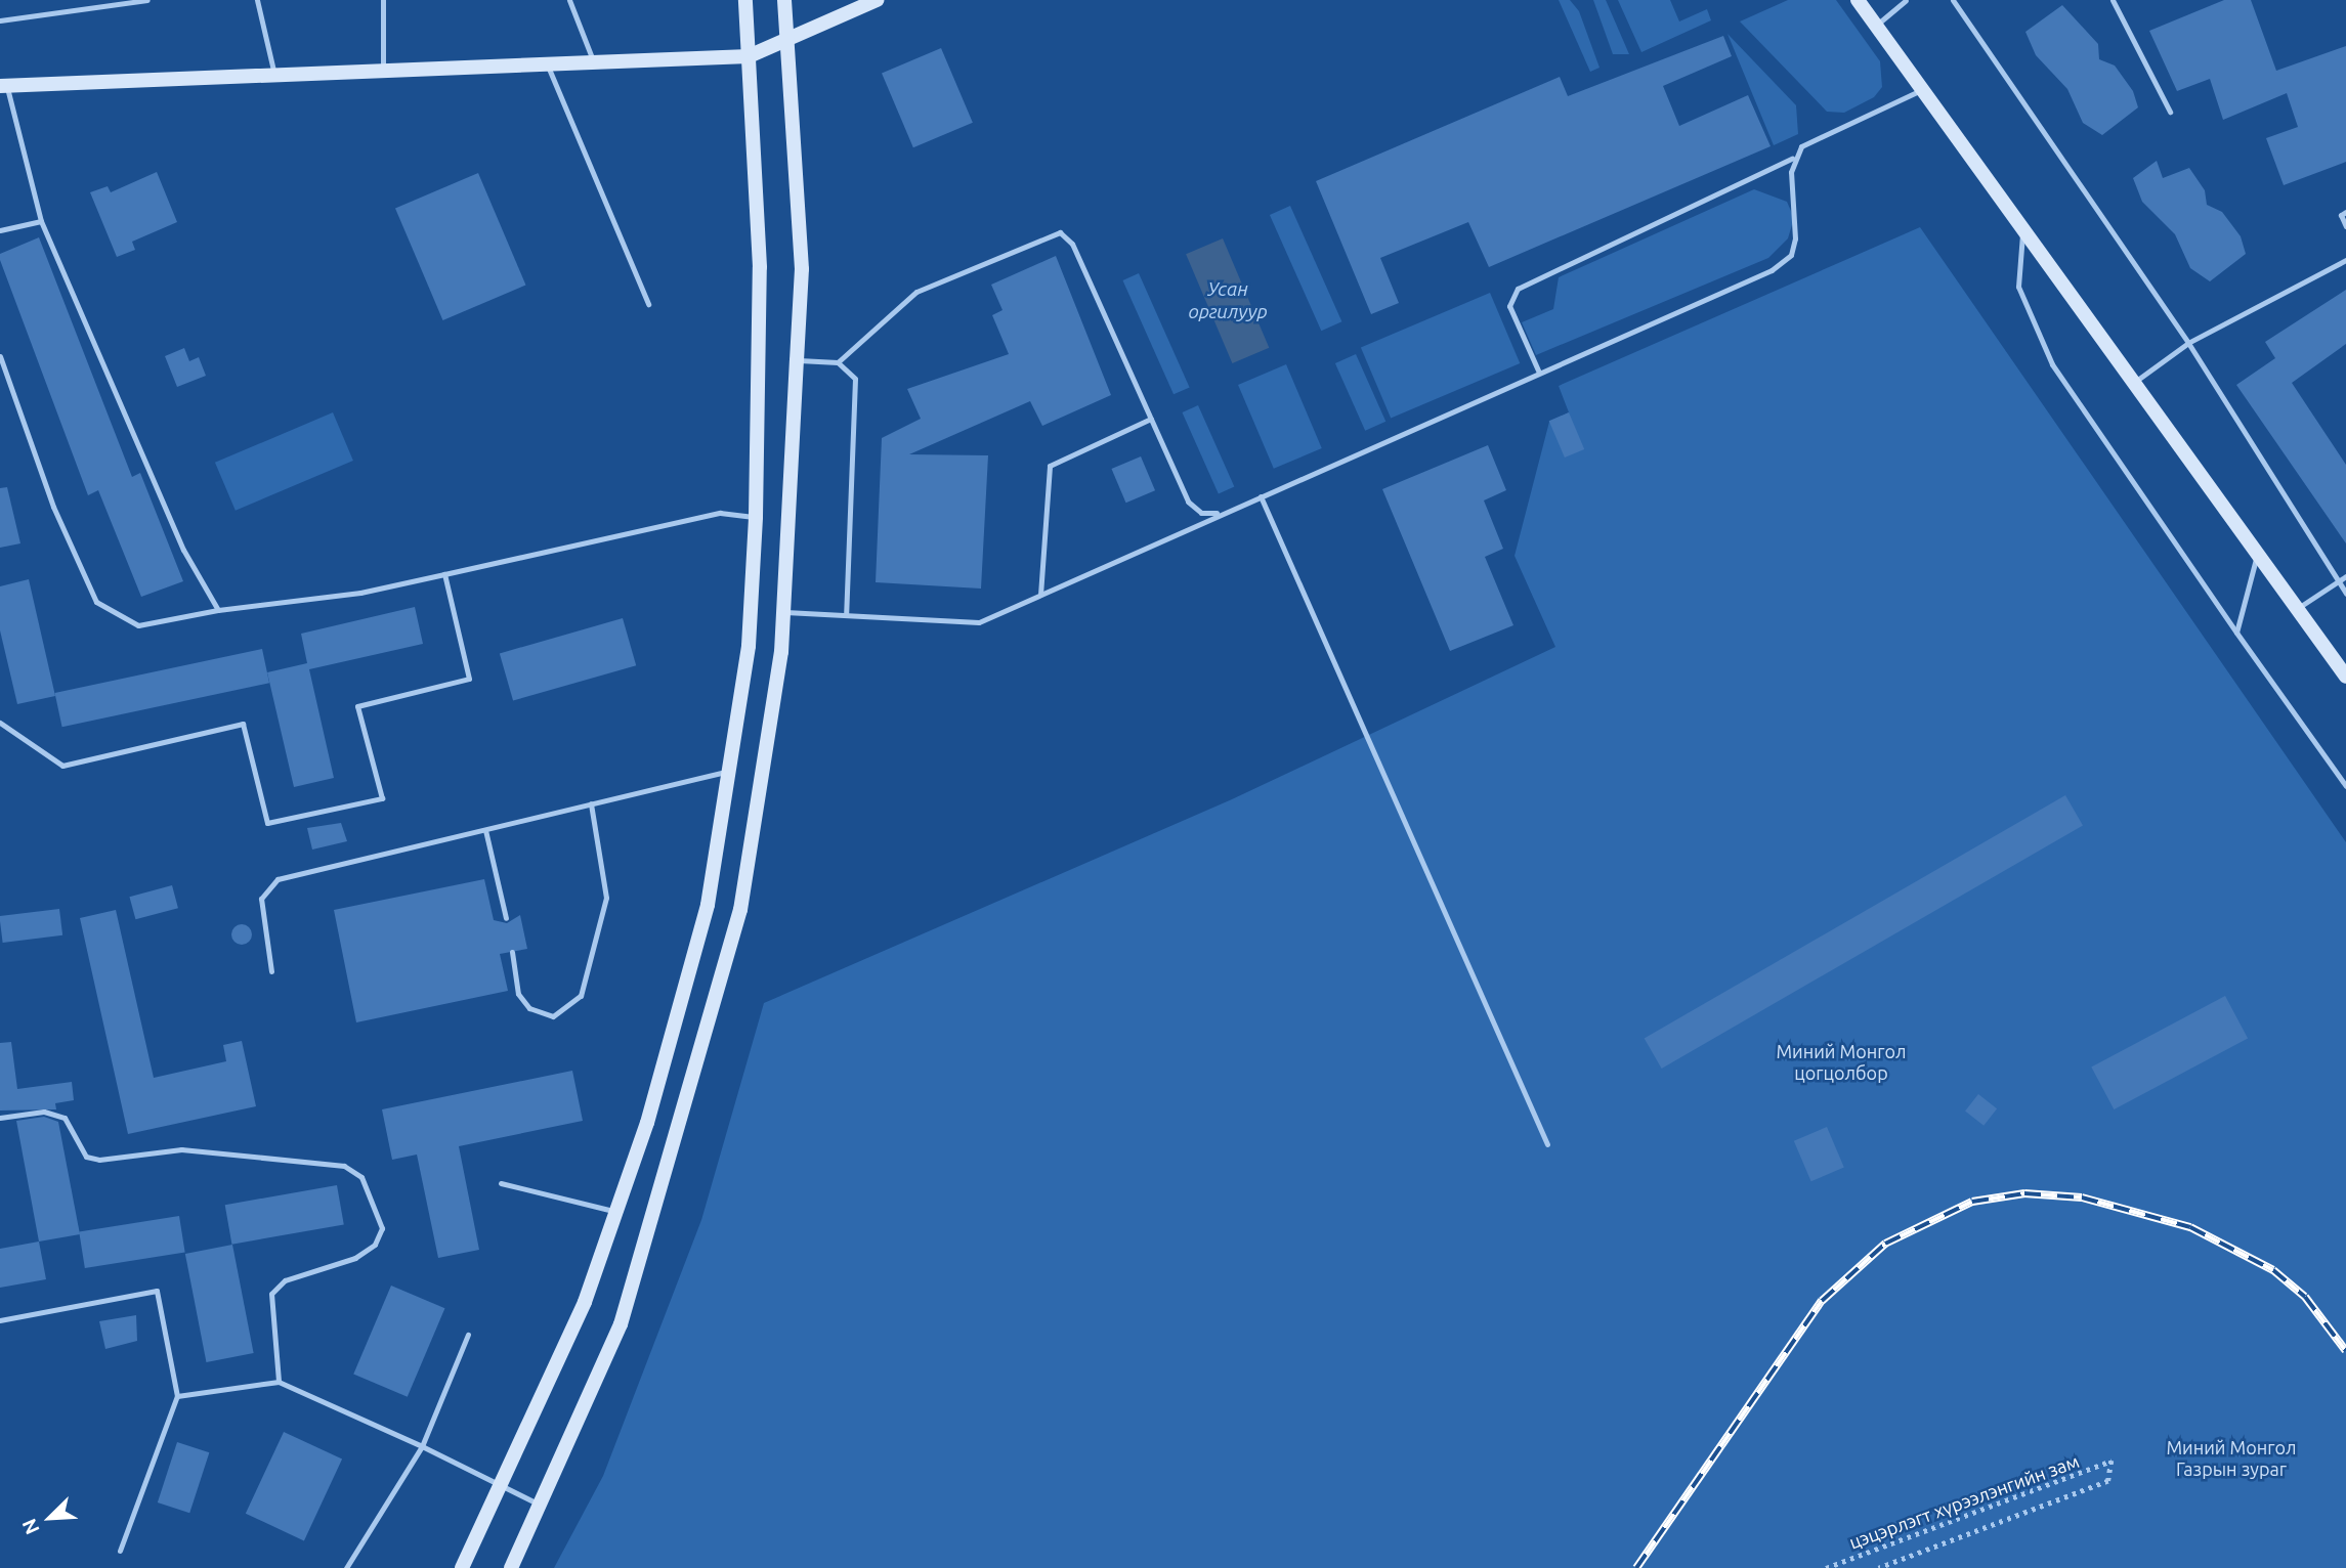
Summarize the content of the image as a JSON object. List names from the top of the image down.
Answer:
{
  "streets": {
    "path": ["цэцэрлэгт хүрээлэнгийн зам"]
  },
  "water": ["Усан оргилуур"],
  "parks": ["Миний Монгол цогцолбор", "Миний Монгол Газрын зураг"],
  "north": "bottom left"
}
